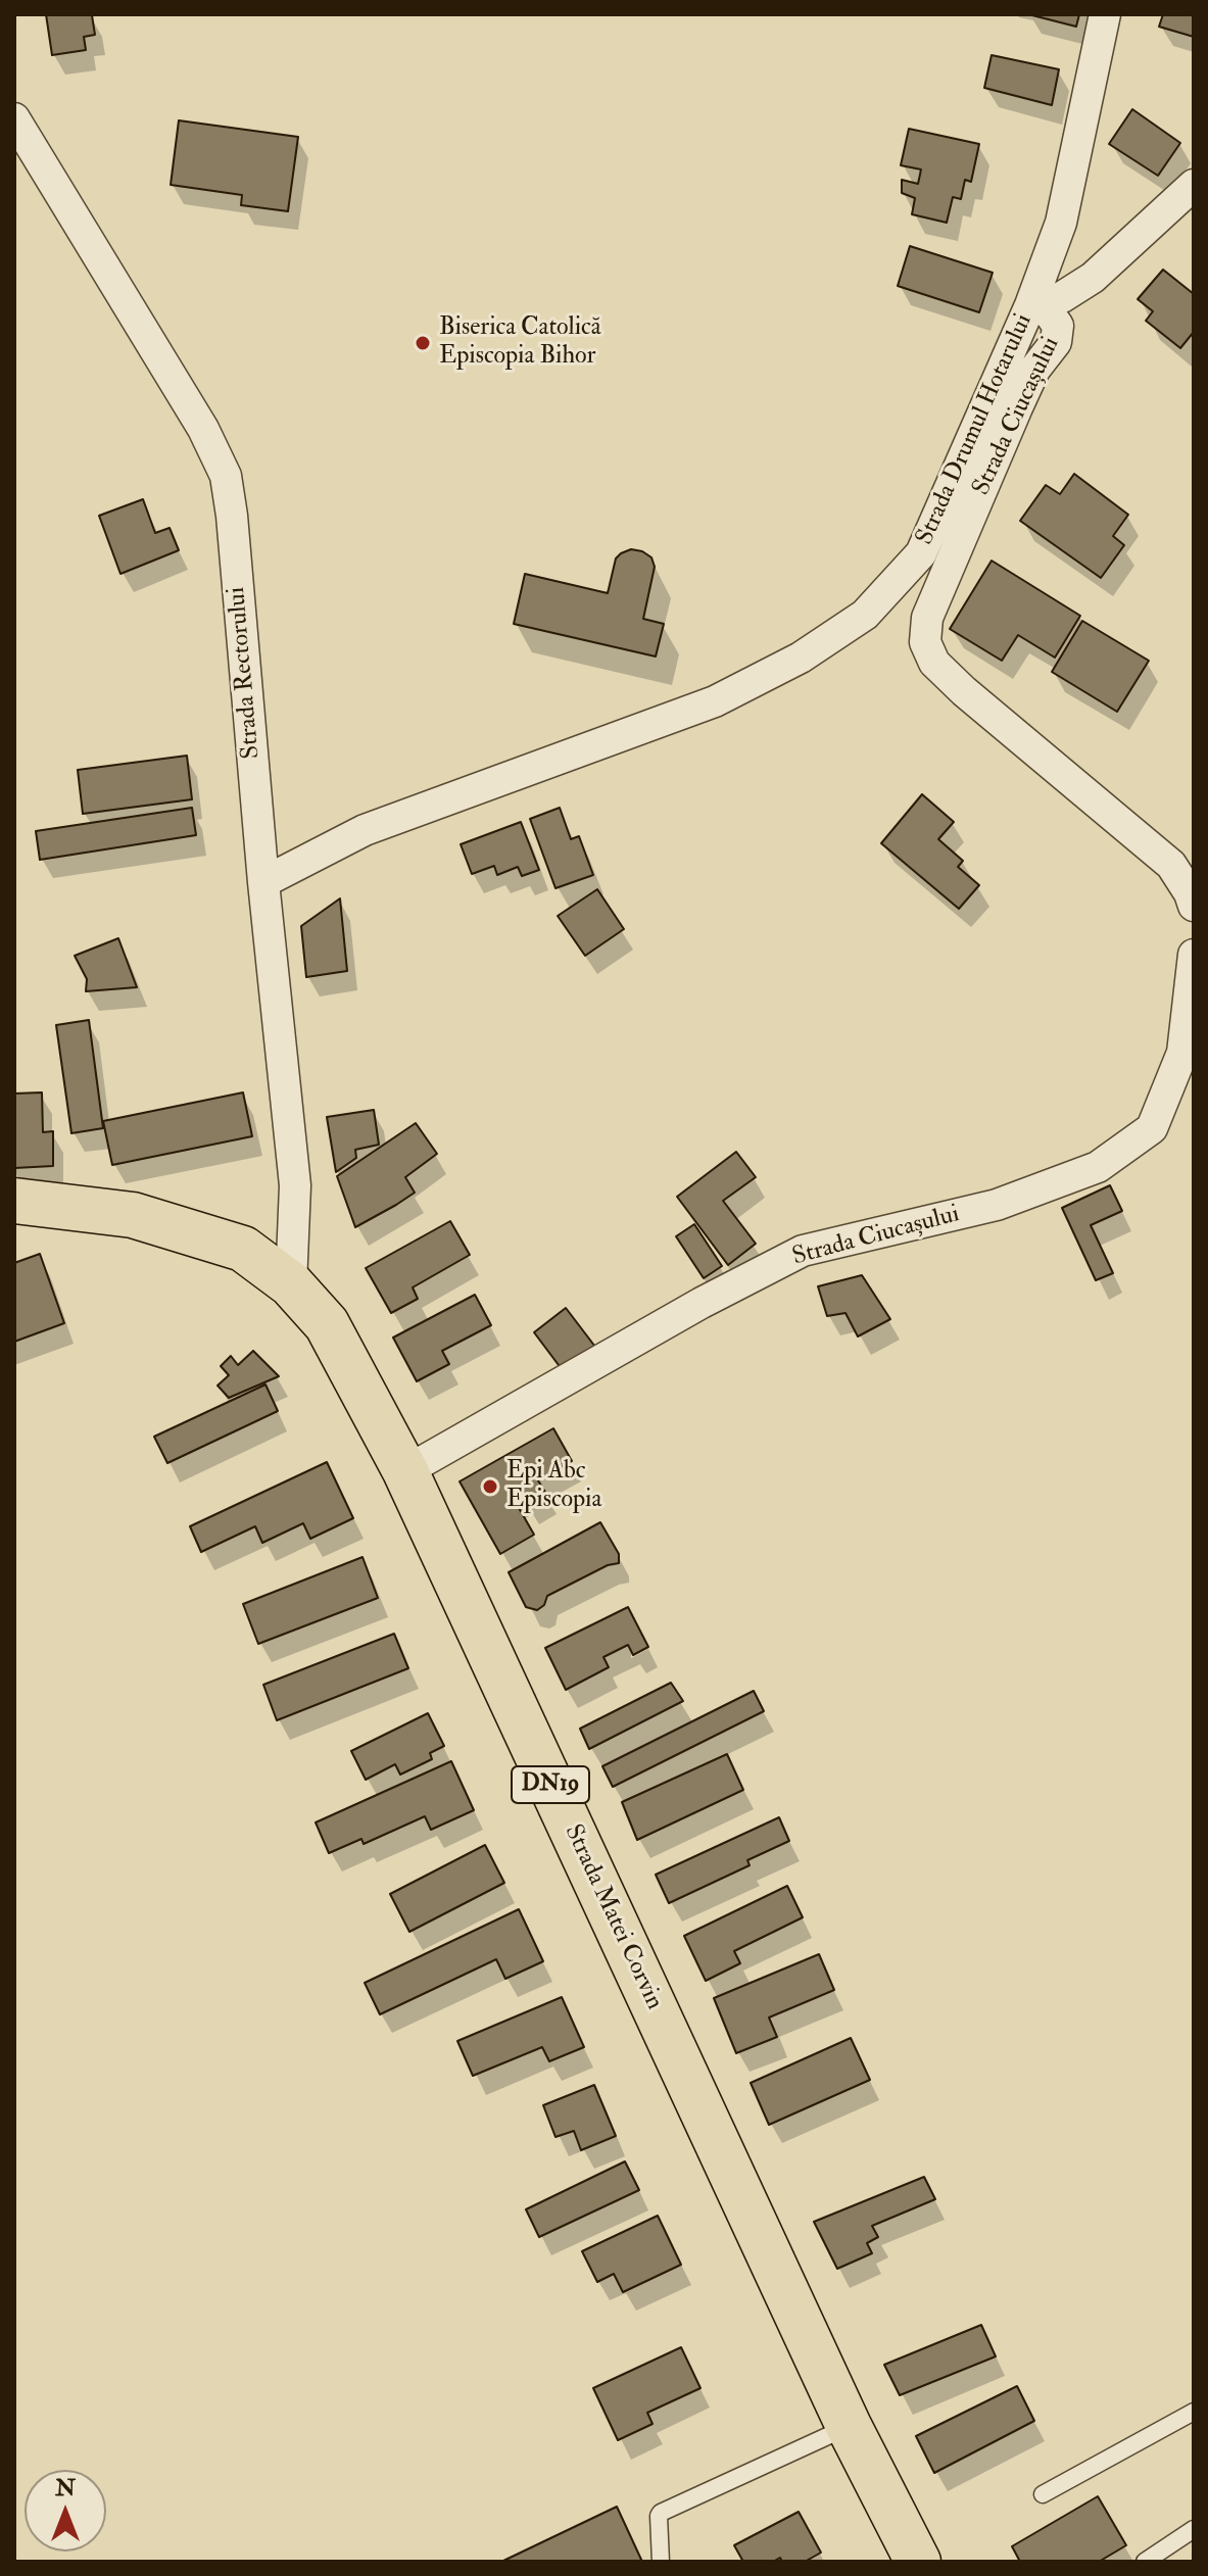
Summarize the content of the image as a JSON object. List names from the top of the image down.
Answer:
{
  "streets": {
    "main road": ["DN19", "Strada Matei Corvin"],
    "street": ["Strada Ciucașului", "Strada Drumul Hotarului", "Strada Rectorului"]
  },
  "crossings": [
    ["Strada Ciucașului", "Strada Drumul Hotarului"],
    ["Strada Ciucașului", "Strada Matei Corvin"],
    ["Strada Drumul Hotarului", "Strada Rectorului"],
    ["Strada Rectorului", "Strada Matei Corvin"]
  ],
  "places": ["Biserica Catolică Episcopia Bihor", "Epi Abc Episcopia"],
  "north": "top"
}
